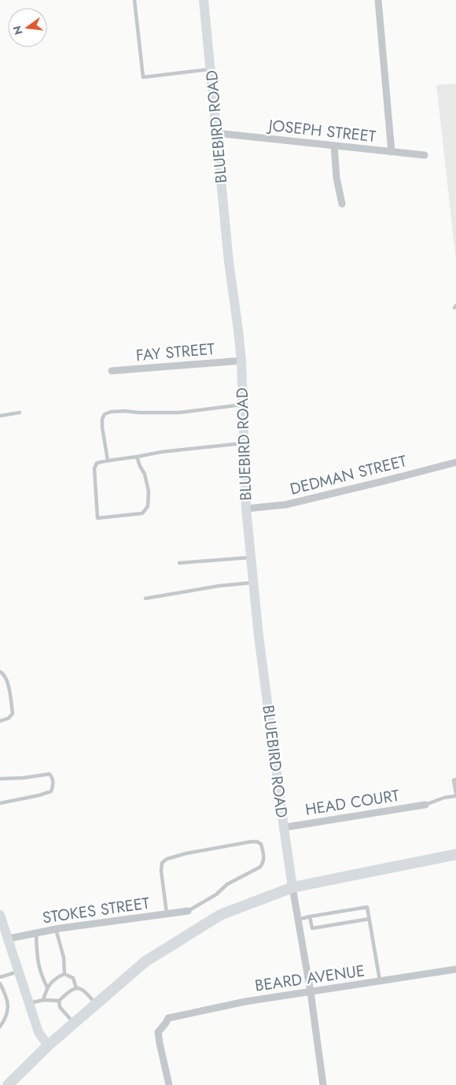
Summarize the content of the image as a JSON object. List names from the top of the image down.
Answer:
{
  "streets": {
    "street": [
      "BLUEBIRD ROAD",
      "JOSEPH STREET",
      "FAY STREET",
      "DEDMAN STREET",
      "HEAD COURT",
      "STOKES STREET",
      "BEARD AVENUE"
    ]
  },
  "crossings": [
    ["BLUEBIRD ROAD", "JOSEPH STREET"],
    ["BLUEBIRD ROAD", "FAY STREET"],
    ["BLUEBIRD ROAD", "DEDMAN STREET"],
    ["BLUEBIRD ROAD", "HEAD COURT"]
  ],
  "north": "left"
}
